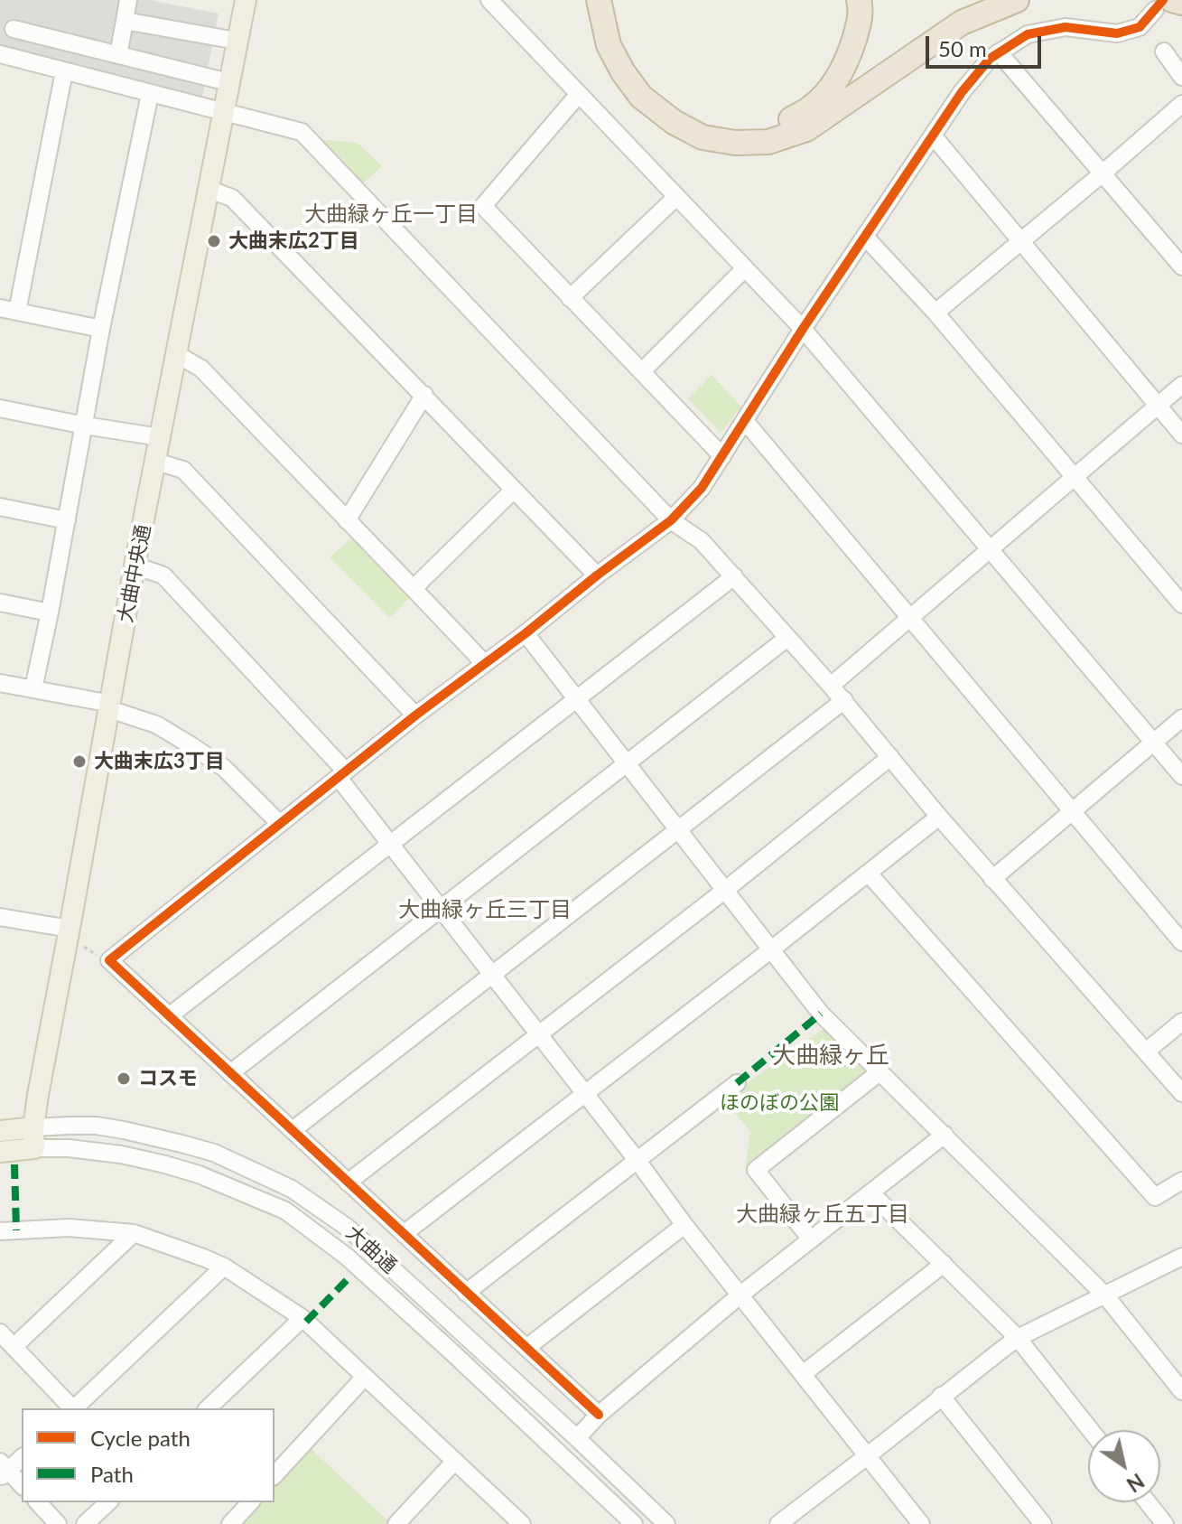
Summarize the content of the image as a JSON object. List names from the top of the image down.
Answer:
{
  "streets": {
    "main road": ["大曲中央通", "大曲通"]
  },
  "crossings": [
    ["大曲中央通", "大曲通"]
  ],
  "districts": [
    "大曲緑ヶ丘一丁目",
    "大曲緑ヶ丘三丁目",
    "大曲緑ヶ丘",
    "大曲緑ヶ丘五丁目"
  ],
  "parks": ["ほのぼの公園"],
  "places": ["大曲末広2丁目", "大曲末広3丁目", "コスモ"],
  "legend": ["Cycle path", "Path"],
  "scale_bar": "50 m",
  "north": "bottom right"
}
